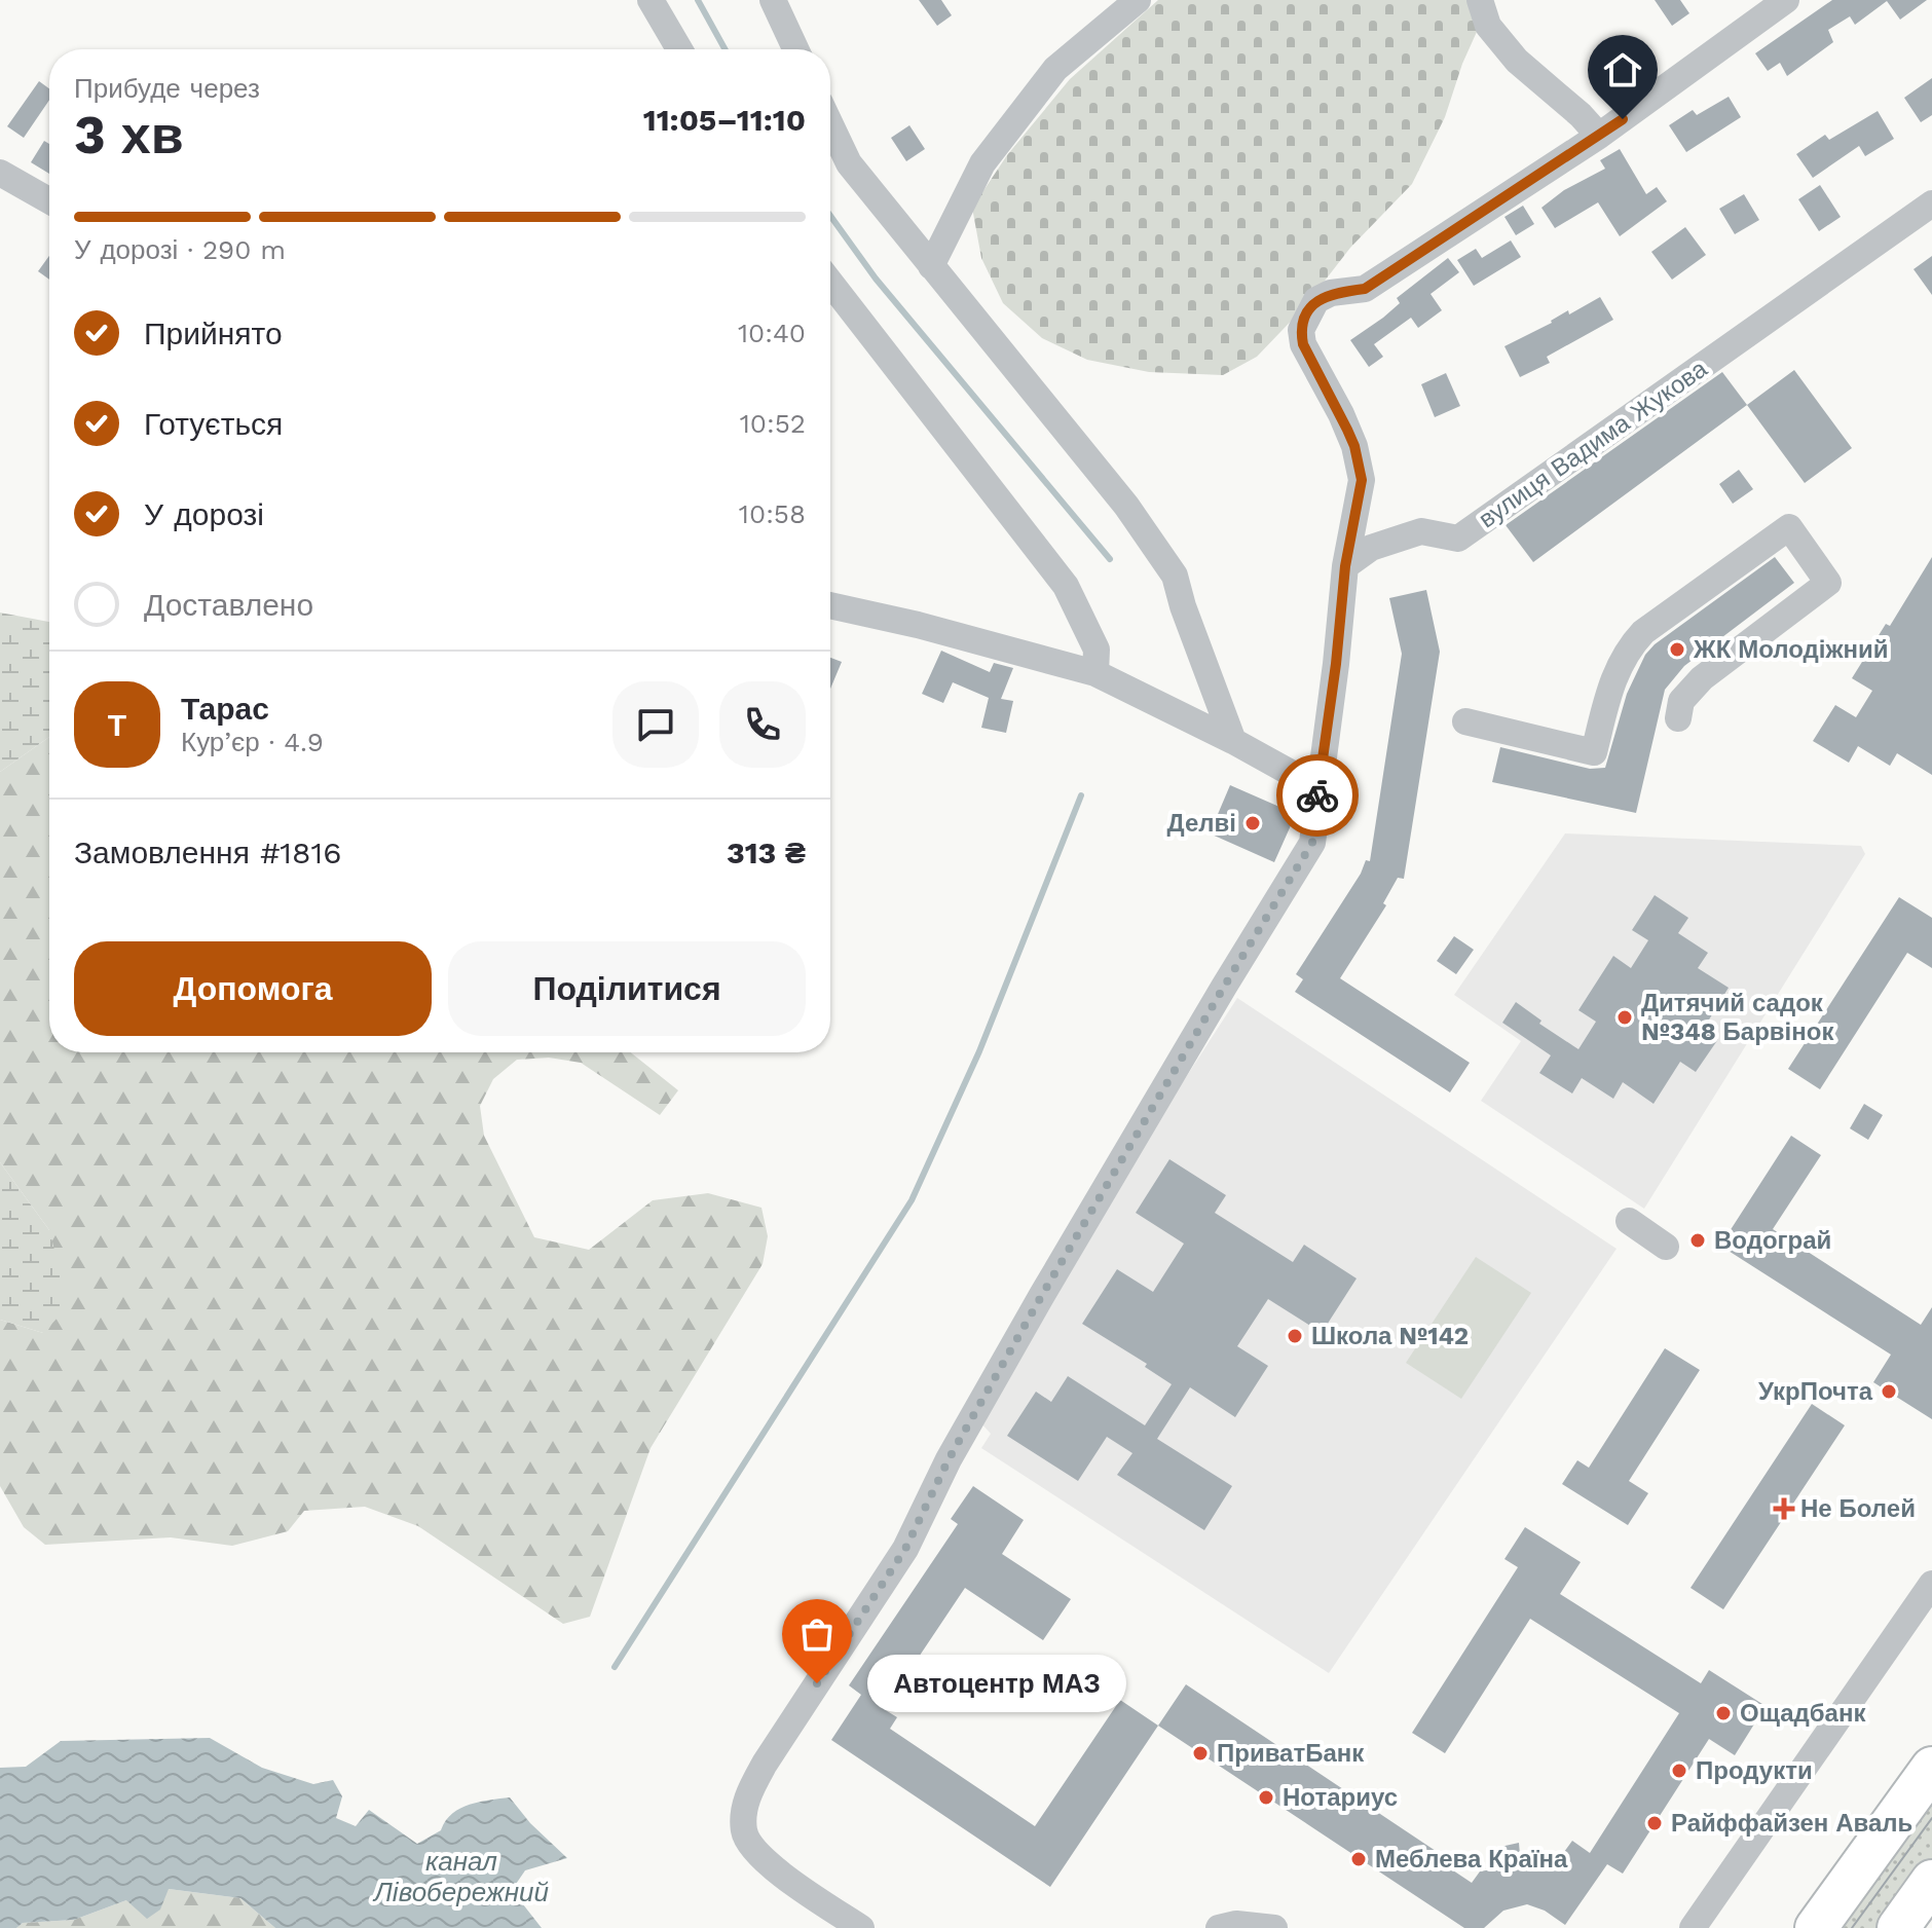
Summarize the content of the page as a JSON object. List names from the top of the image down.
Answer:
{
  "streets": {
    "street": ["вулиця Вадима Жукова"]
  },
  "water": ["канал Лівобережний"],
  "places": {
    "other": [
      "ЖК Молодіжний",
      "Делві",
      "Дитячий садок №348 Барвінок",
      "Водограй",
      "Школа №142",
      "УкрПочта",
      "Автоцентр МАЗ",
      "Ощадбанк",
      "ПриватБанк",
      "Продукти",
      "Нотариус",
      "Райффайзен Аваль",
      "Меблева Країна"
    ],
    "health": ["Не Болей"]
  },
  "page": {
    "heading": ["3 хв", "Прибуде через", "11:05–11:10"],
    "panel": [
      "Тарас",
      "Кур’єр · 4.9",
      "Замовлення #1816",
      "313 ₴"
    ],
    "bar": "У дорозі · 290 m",
    "list": [
      ["Прийнято", "10:40"],
      ["Готується", "10:52"],
      ["У дорозі", "10:58"],
      "Доставлено"
    ],
    "round": "Т",
    "buttons": ["Допомога", "Поділитися"],
    "bubble": "Автоцентр МАЗ"
  }
}
